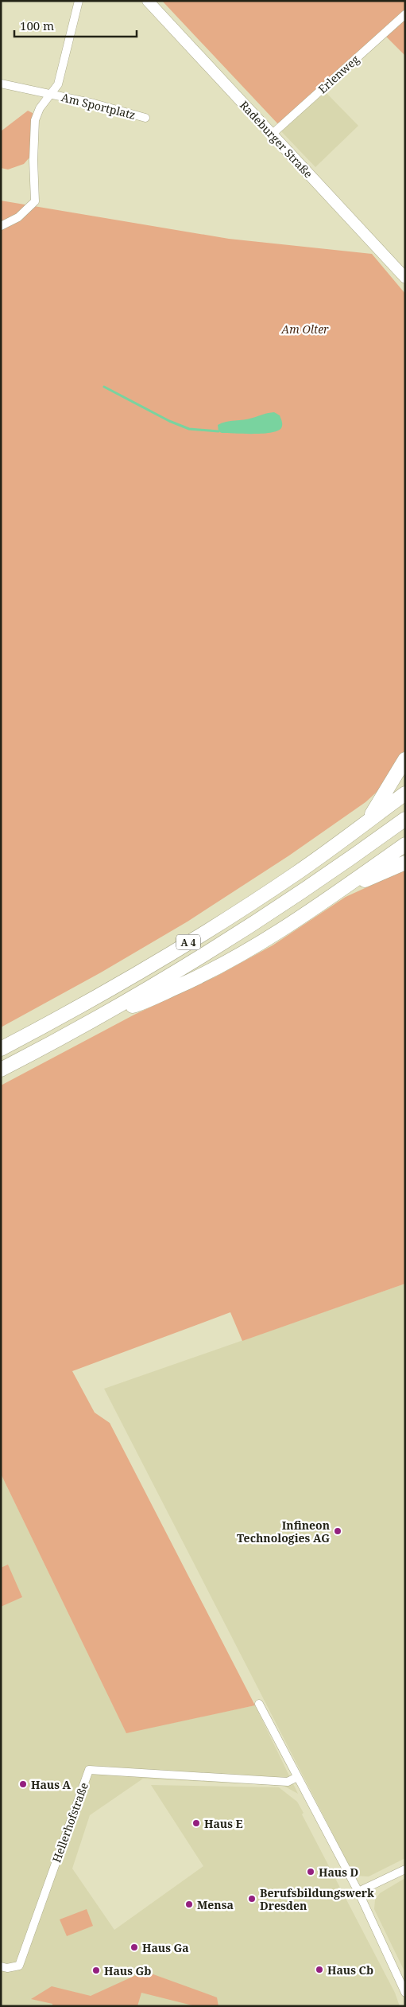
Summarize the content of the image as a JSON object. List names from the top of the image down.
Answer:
{
  "streets": {
    "highway": ["A 4"],
    "main road": ["Radeburger Straße"],
    "street": ["Erlenweg", "Am Sportplatz", "Hellerhofstraße"]
  },
  "crossings": [
    ["Erlenweg", "Radeburger Straße"]
  ],
  "parks": ["Am Olter"],
  "places": [
    "Infineon Technologies AG",
    "Haus A",
    "Haus E",
    "Haus D",
    "Berufsbildungswerk Dresden",
    "Mensa",
    "Haus Ga",
    "Haus Cb",
    "Haus Gb"
  ],
  "scale_bar": "100 m"
}
